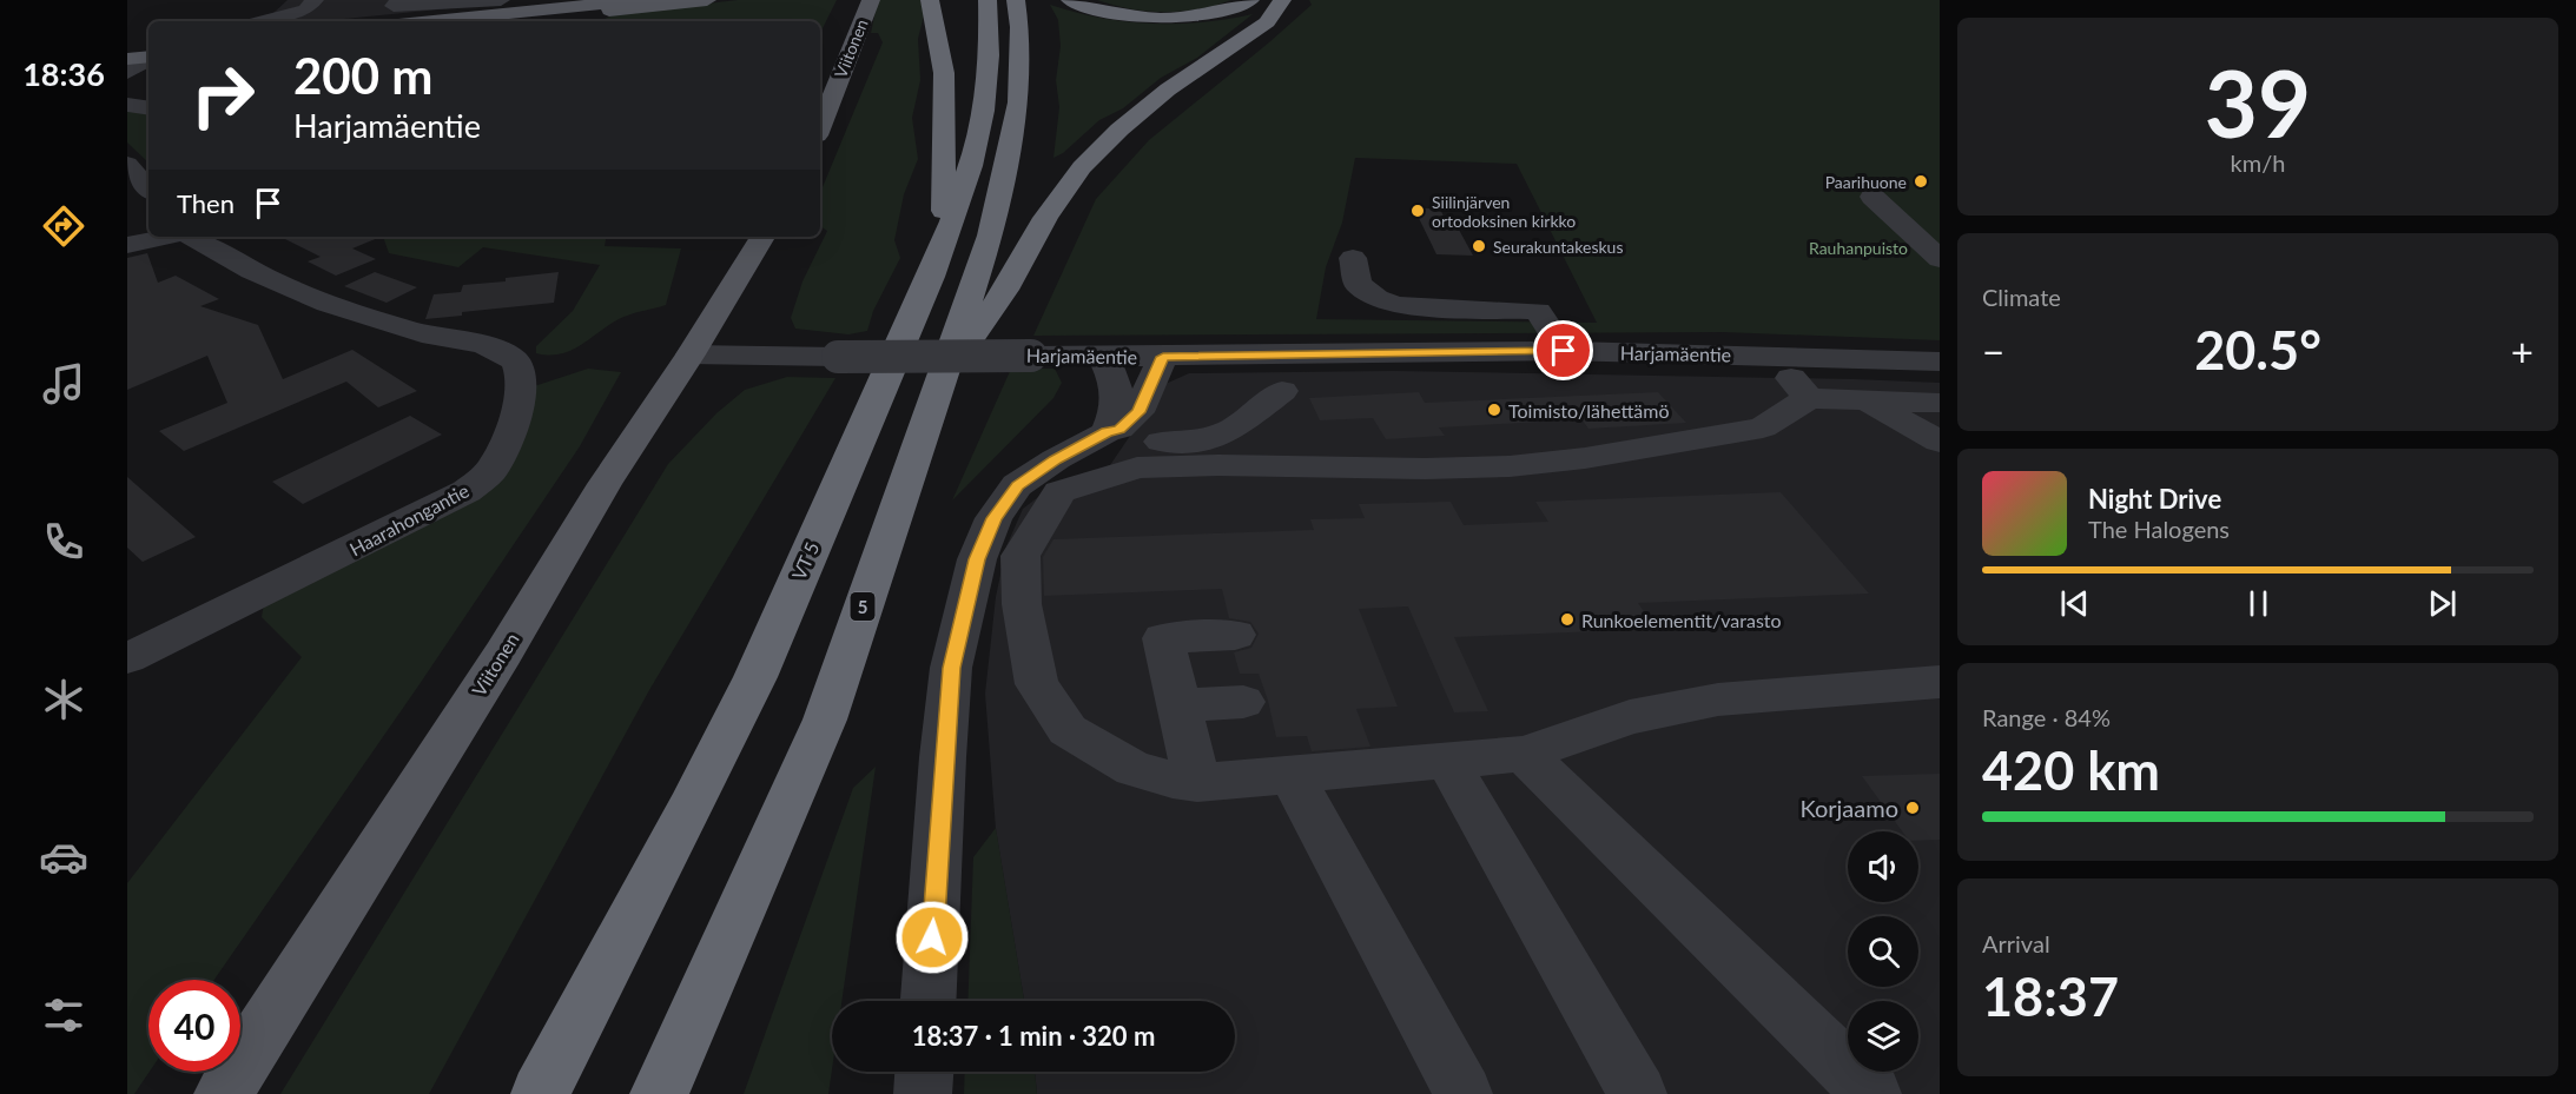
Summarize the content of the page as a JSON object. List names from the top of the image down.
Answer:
{
  "streets": {
    "highway": ["VT 5", "5"],
    "main road": ["Viitonen"],
    "street": ["Harjamäentie", "Haarahongantie"]
  },
  "crossings": [
    ["Viitonen", "Harjamäentie"]
  ],
  "parks": ["Rauhanpuisto"],
  "places": [
    "Paarihuone",
    "Siilinjärven ortodoksinen kirkko",
    "Seurakuntakeskus",
    "Toimisto/lähettämö",
    "Runkoelementit/varasto",
    "Korjaamo"
  ],
  "page": {
    "tabs": "18:36",
    "tile": [
      ["39", "km/h"],
      "Climate",
      ["Range · 84%", "420 km"],
      ["Arrival", "18:37"]
    ],
    "turn": ["200 m", "Harjamäentie"],
    "then": "Then",
    "heat": ["−", "20.5°", "+"],
    "song": ["Night Drive", "The Halogens"],
    "limit": "40",
    "trip": "18:37 · 1 min · 320 m"
  }
}
